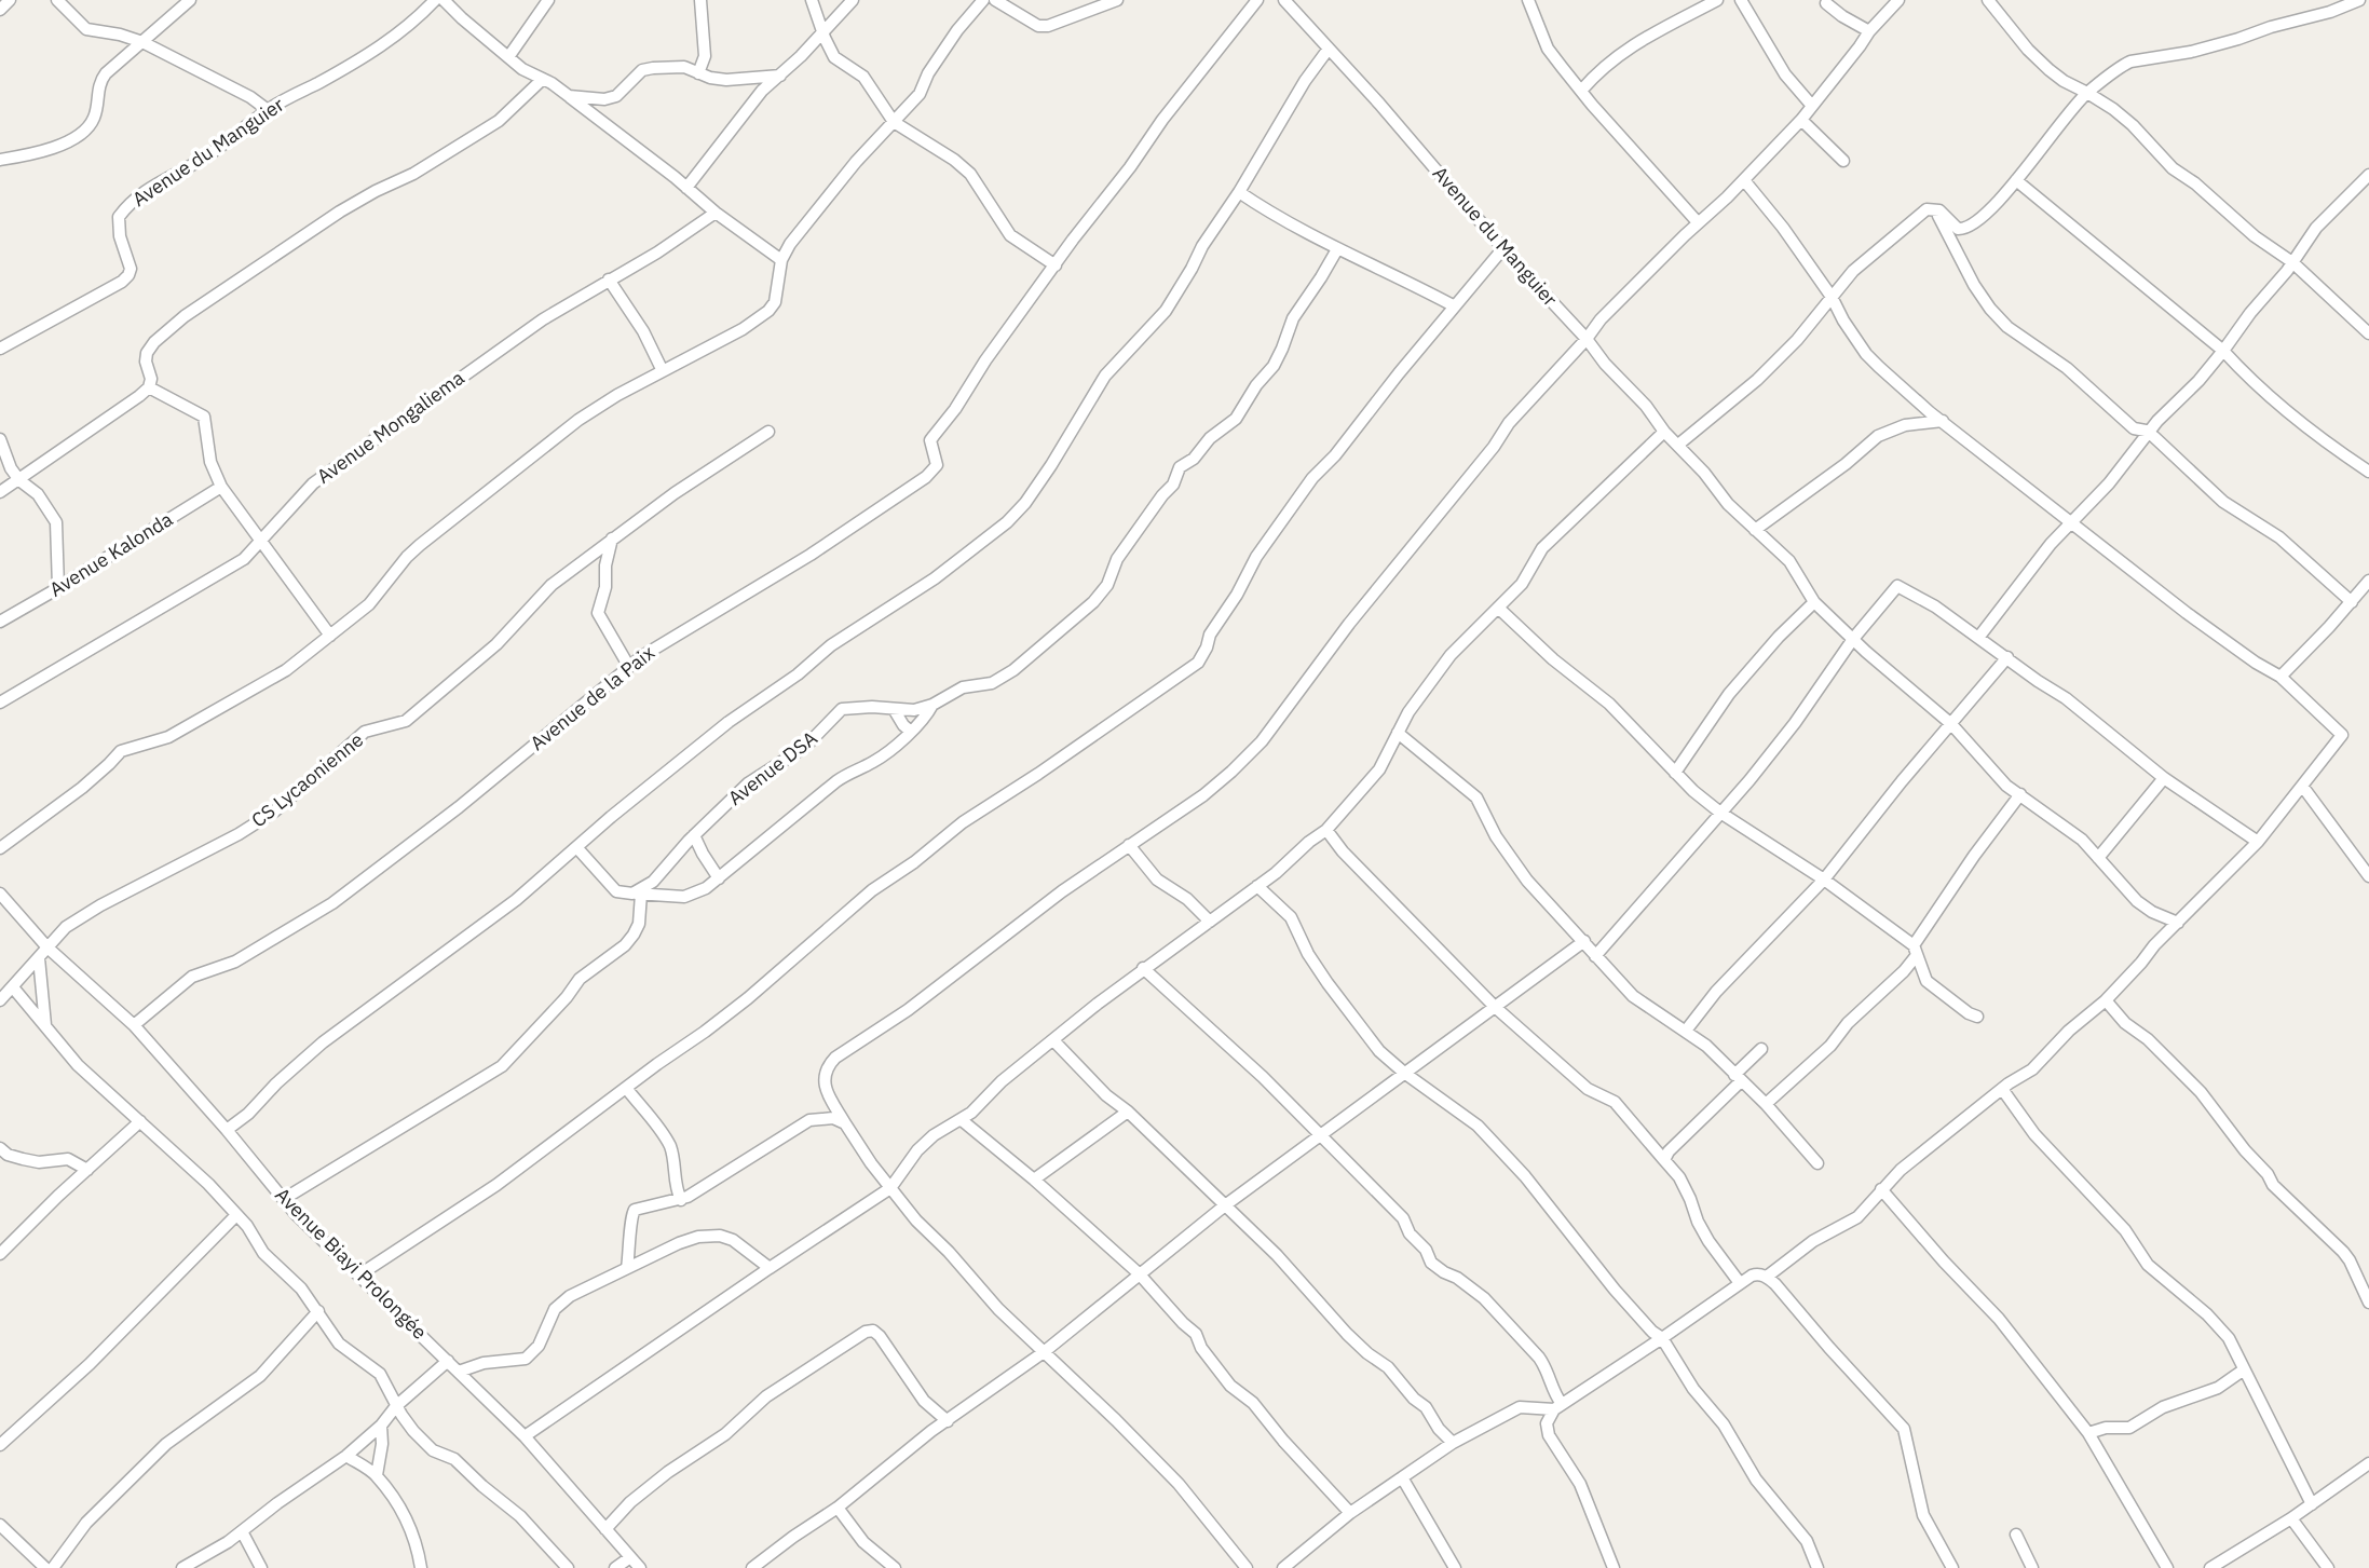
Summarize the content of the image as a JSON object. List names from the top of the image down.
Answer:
{
  "streets": {
    "street": [
      "Avenue du Manguier",
      "Avenue Mongaliema",
      "Avenue Kalonda",
      "Avenue de la Paix",
      "Avenue DSA",
      "CS Lycaonienne",
      "Avenue Biayi Prolongée"
    ]
  },
  "crossings": [
    ["Avenue de la Paix", "Avenue Biayi Prolongée"],
    ["CS Lycaonienne", "Avenue Biayi Prolongée"]
  ]
}
